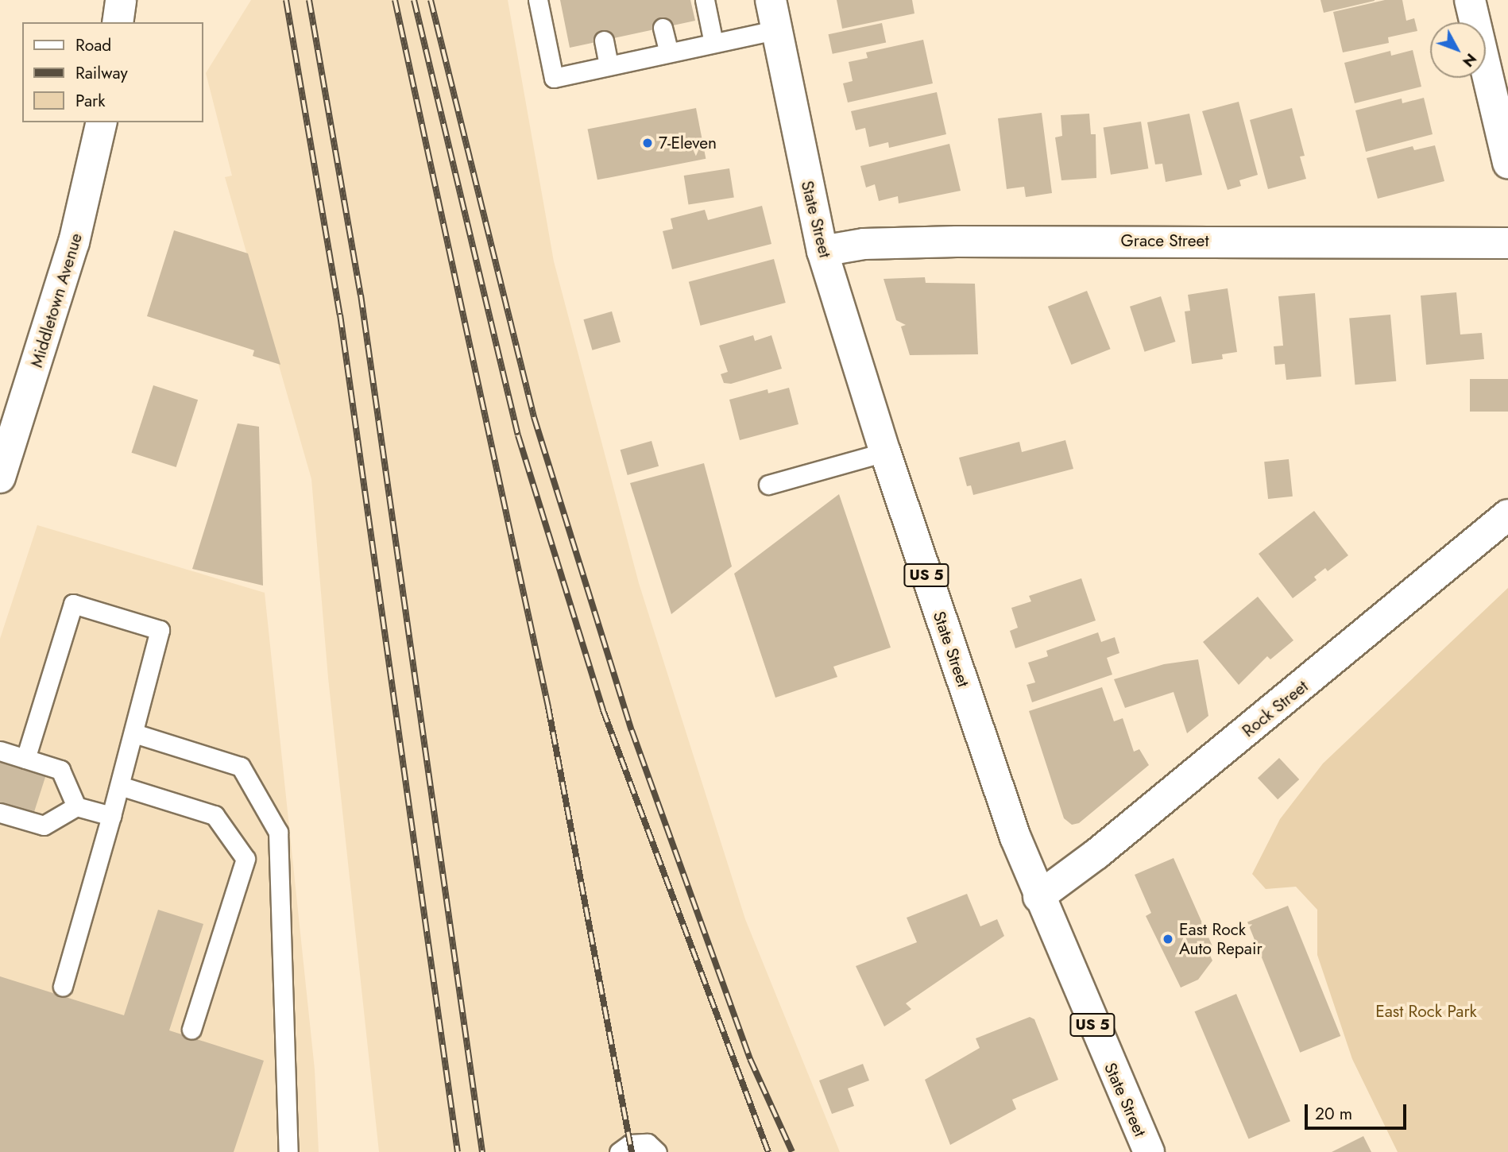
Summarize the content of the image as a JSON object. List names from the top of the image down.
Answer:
{
  "streets": {
    "main road": [
      "State Street",
      "Grace Street",
      "Middletown Avenue",
      "US 5",
      "Rock Street"
    ]
  },
  "crossings": [
    ["State Street", "Grace Street"],
    ["State Street", "Rock Street"]
  ],
  "parks": ["East Rock Park"],
  "places": ["7-Eleven", "East Rock Auto Repair"],
  "legend": ["Road", "Railway", "Park"],
  "scale_bar": "20 m",
  "north": "bottom right"
}
